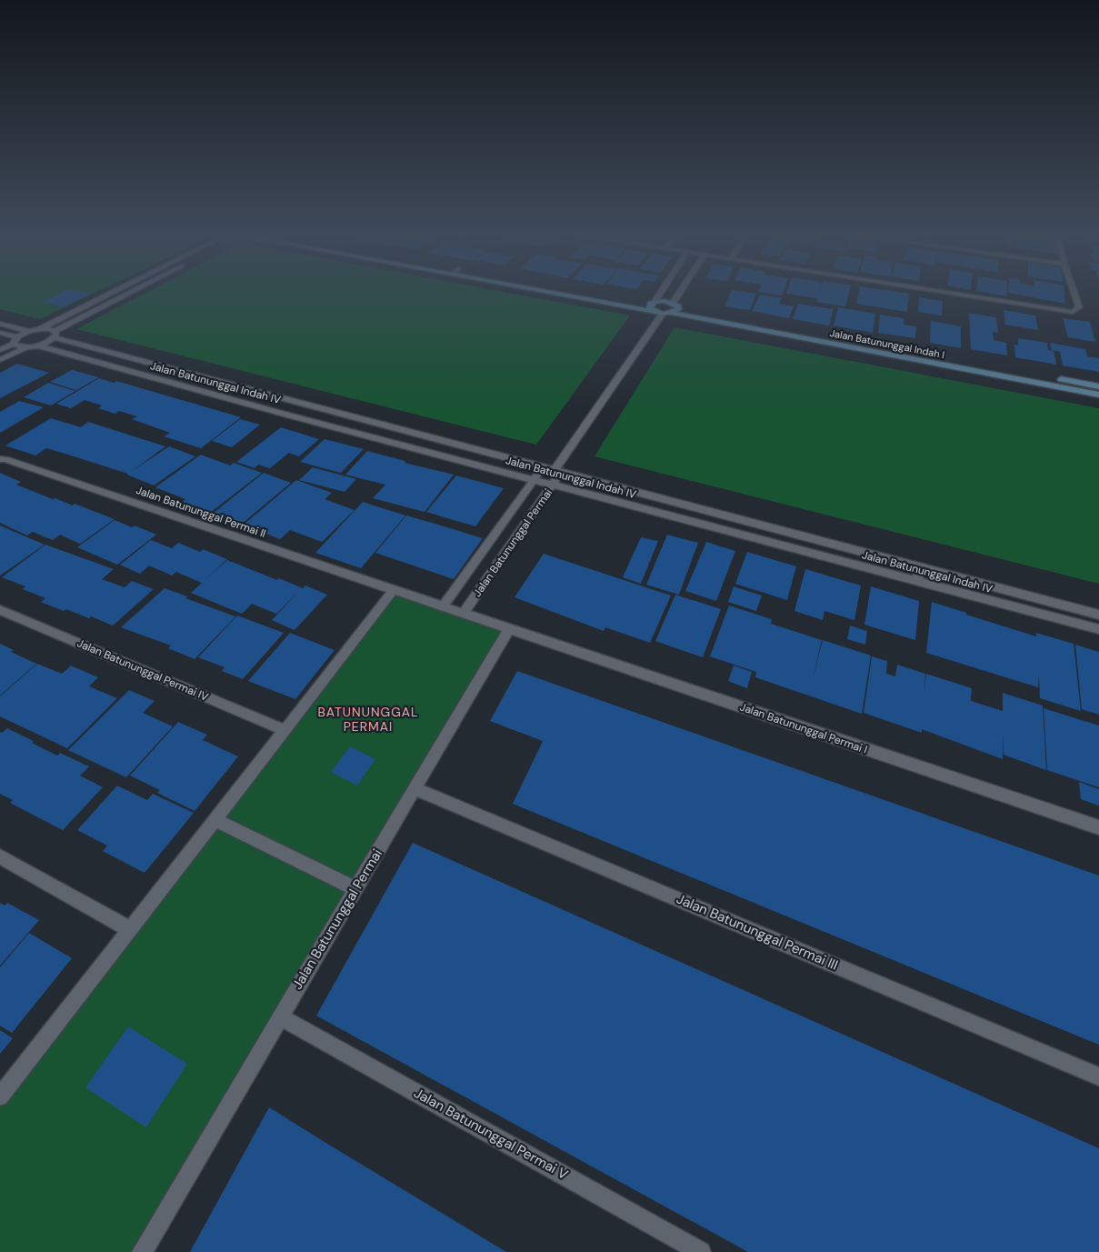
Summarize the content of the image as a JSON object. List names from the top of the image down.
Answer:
{
  "streets": {
    "street": [
      "Jalan Batununggal Indah I",
      "Jalan Batununggal Indah IV",
      "Jalan Batununggal Permai II",
      "Jalan Batununggal Permai",
      "Jalan Batununggal Permai IV",
      "Jalan Batununggal Permai I",
      "Jalan Batununggal Permai III",
      "Jalan Batununggal Permai V"
    ]
  },
  "crossings": [
    ["Jalan Batununggal Indah I", "Jalan Batununggal Permai"],
    ["Jalan Batununggal Indah IV", "Jalan Batununggal Permai"],
    ["Jalan Batununggal Permai", "Jalan Batununggal Permai I"],
    ["Jalan Batununggal Permai", "Jalan Batununggal Permai III"],
    ["Jalan Batununggal Permai", "Jalan Batununggal Permai V"]
  ],
  "districts": ["BATUNUNGGAL PERMAI"]
}
